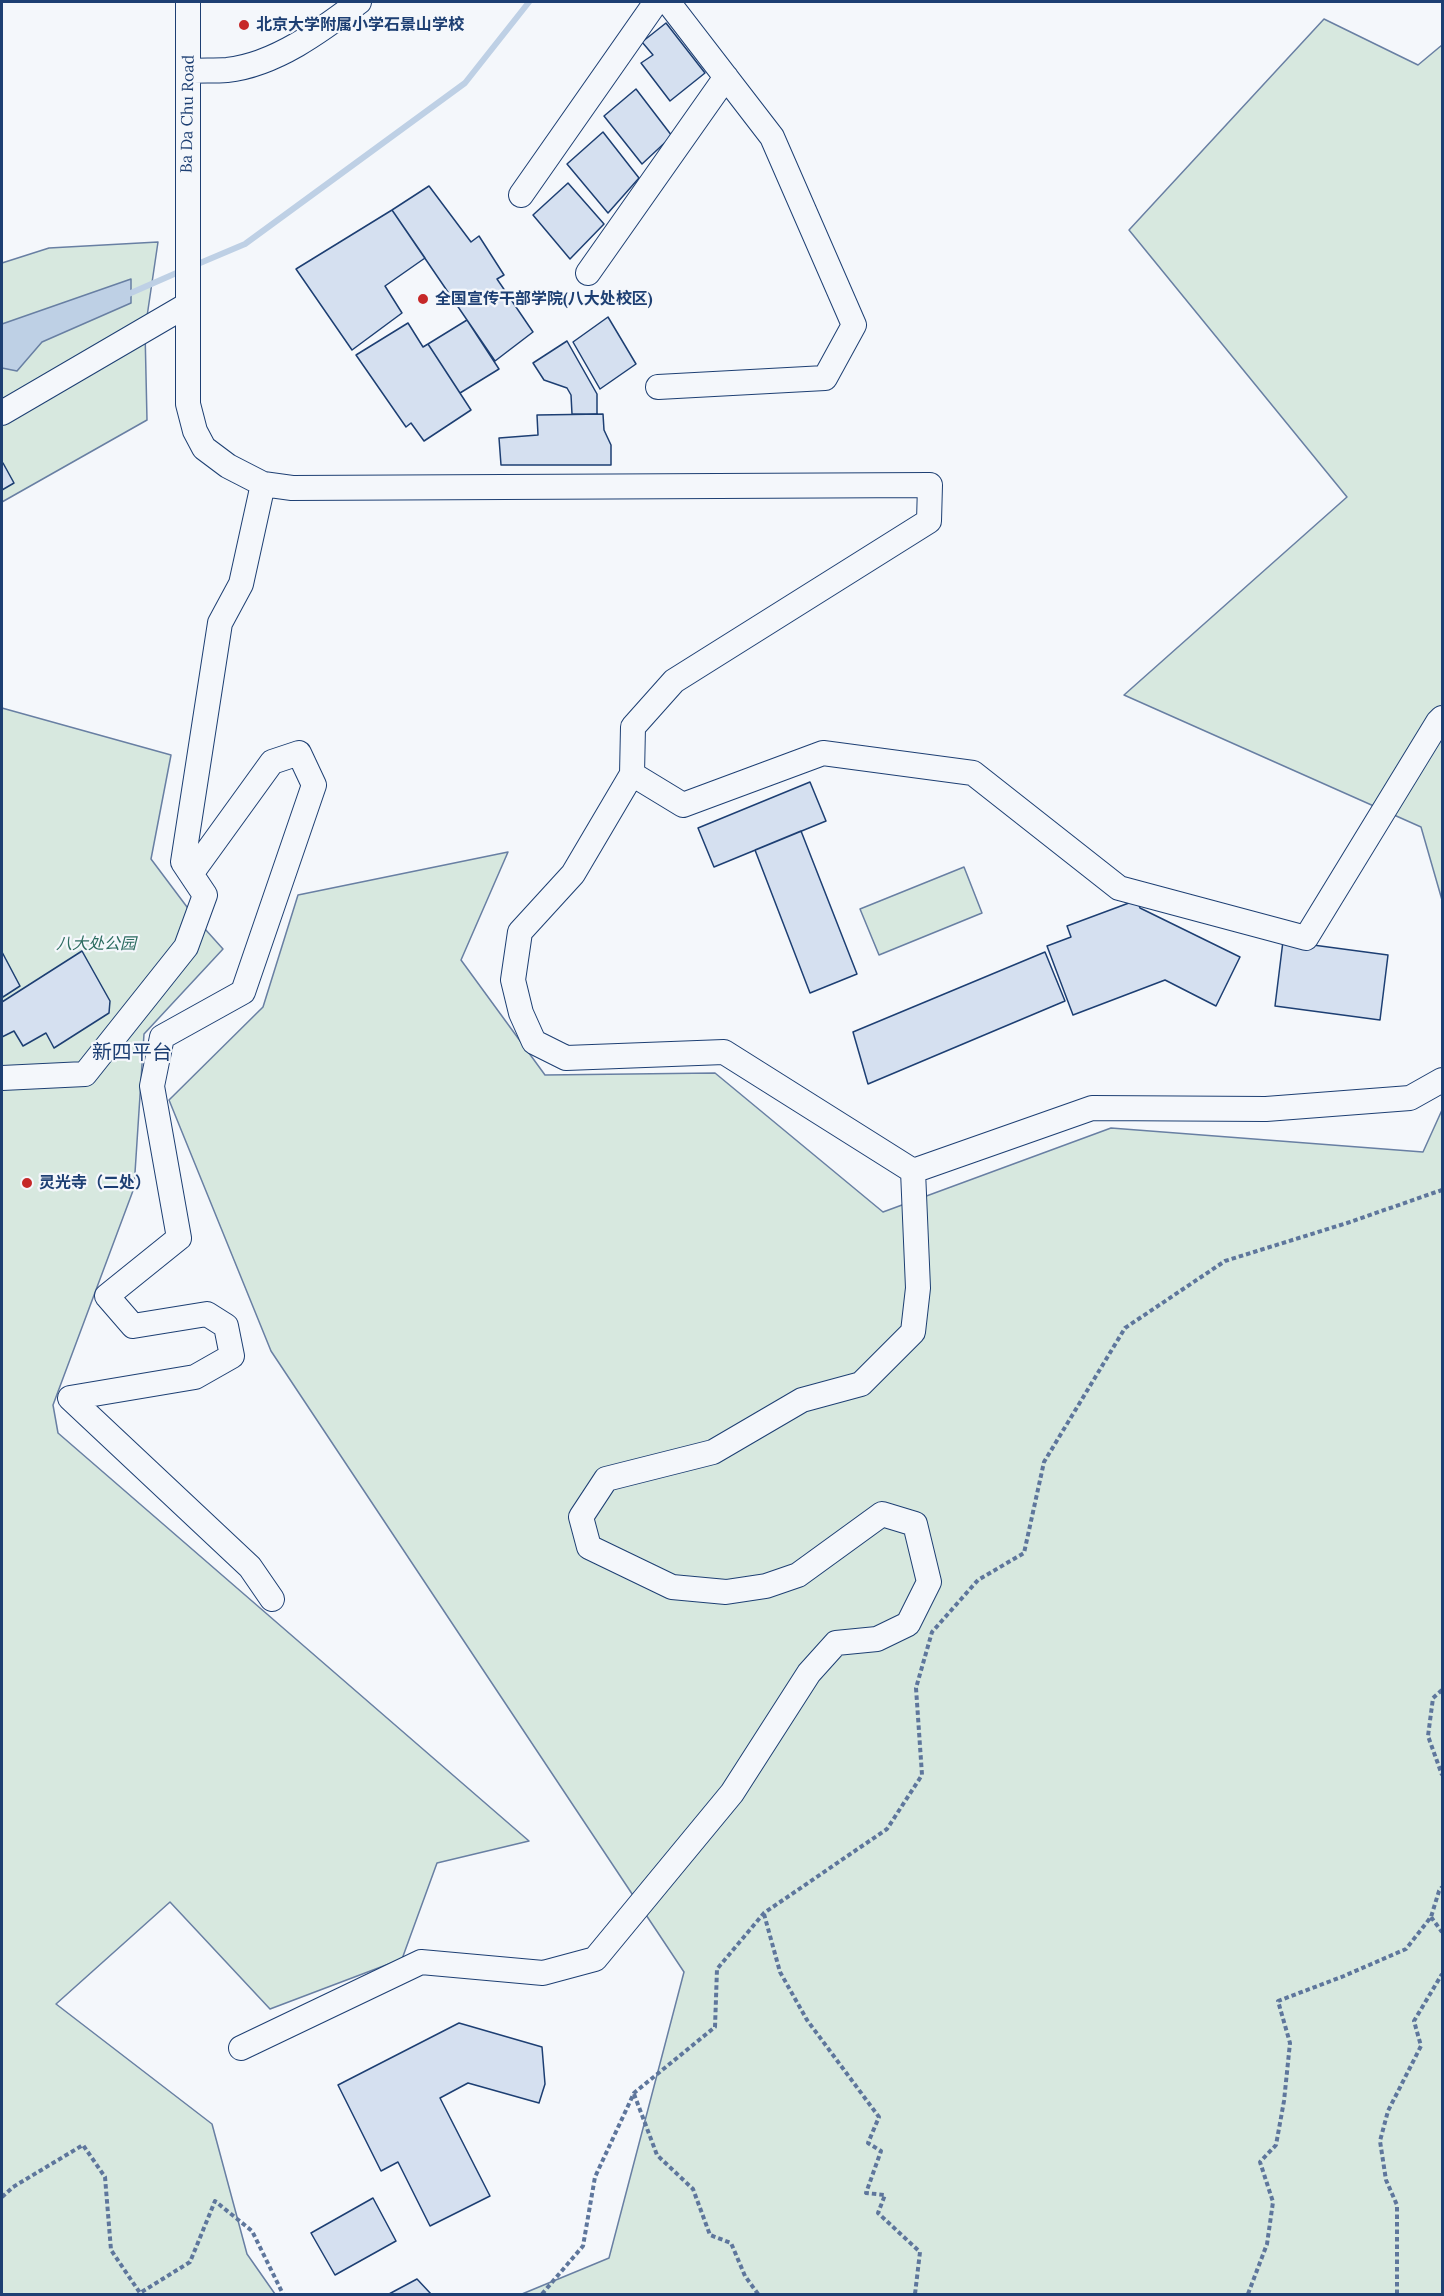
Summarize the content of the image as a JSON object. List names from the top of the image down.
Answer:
{
  "streets": {
    "street": ["Ba Da Chu Road"]
  },
  "districts": ["新四平台"],
  "parks": ["八大处公园"],
  "places": ["北京大学附属小学石景山学校", "全国宣传干部学院(八大处校区)", "灵光寺（二处）"]
}
